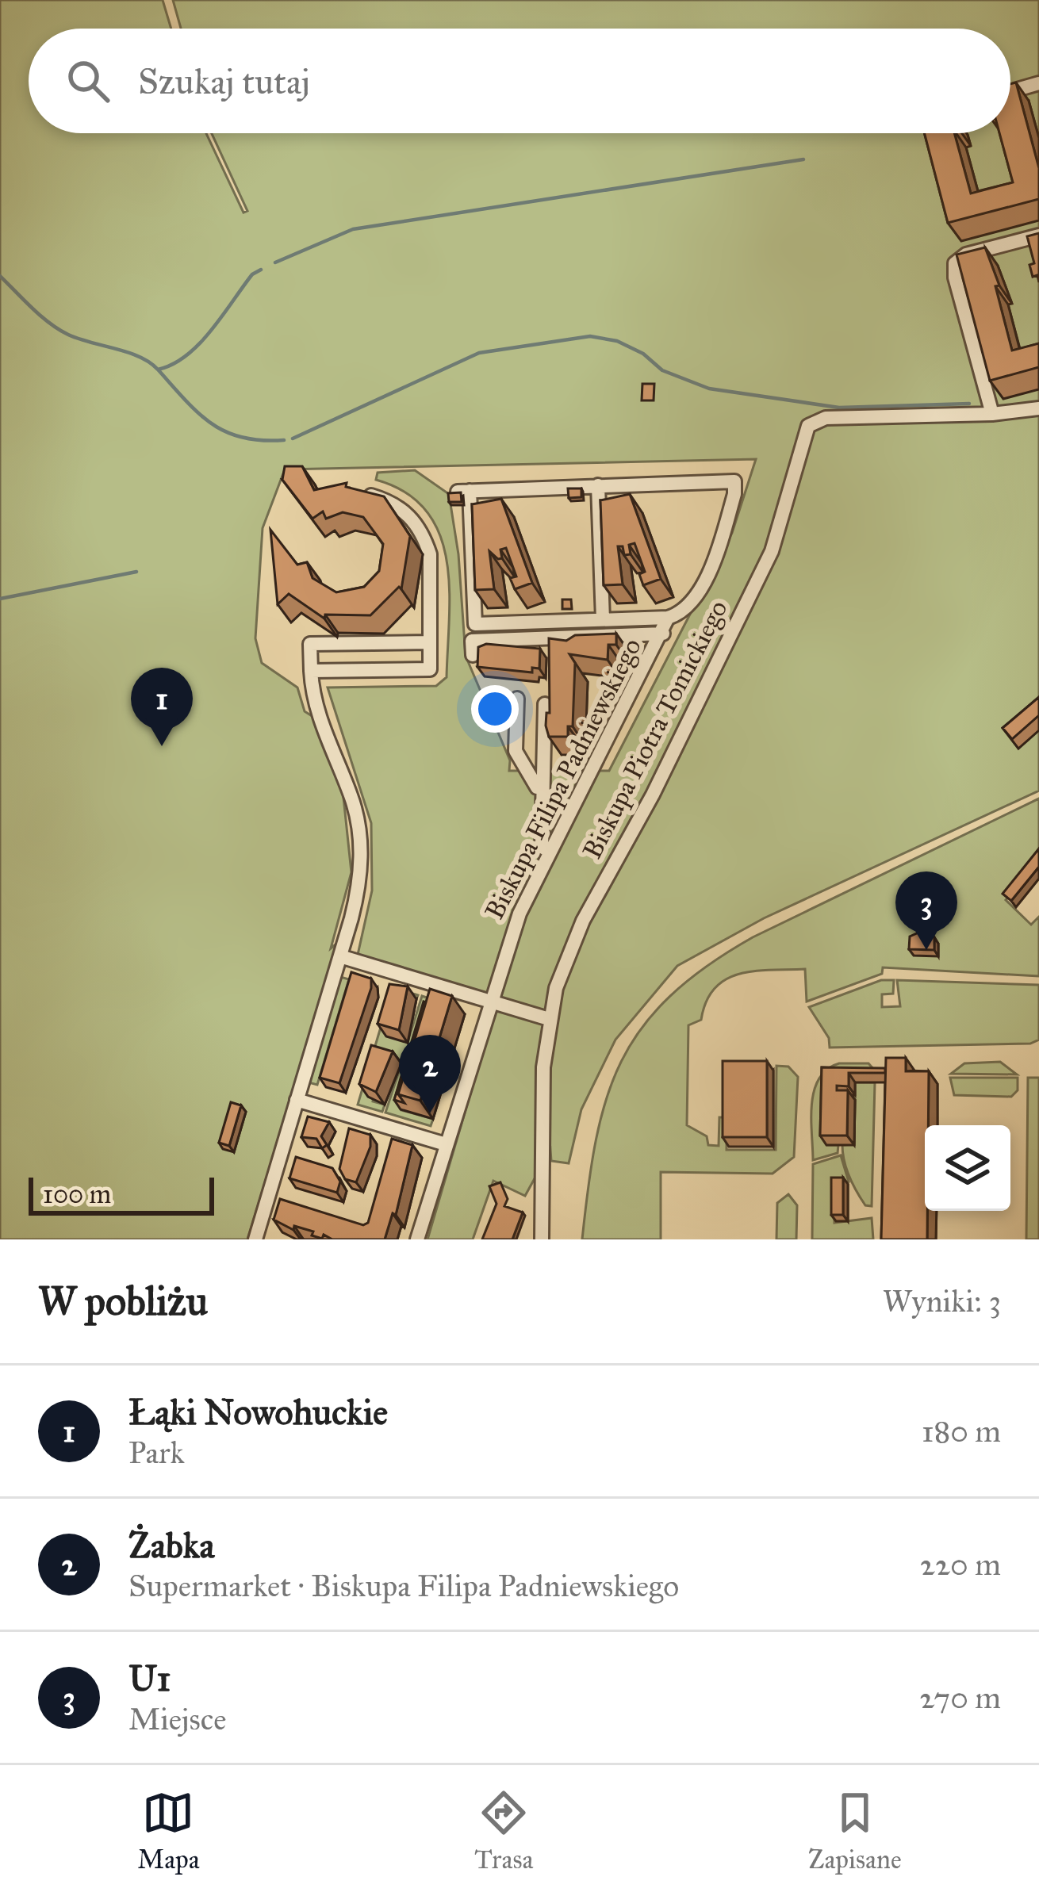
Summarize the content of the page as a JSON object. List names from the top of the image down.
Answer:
{
  "streets": {
    "street": ["Biskupa Piotra Tomickiego", "Biskupa Filipa Padniewskiego"]
  },
  "scale_bar": "100 m",
  "page": {
    "search": "Szukaj tutaj",
    "pins": ["1", "3", "2"],
    "scale": "100 m",
    "heading": ["W pobliżu", "Wyniki: 3"],
    "list": [
      {
        "mark": "1",
        "name": "Łąki Nowohuckie",
        "note": "Park",
        "value": "180 m"
      },
      {
        "mark": "2",
        "name": "Żabka",
        "note": "Supermarket · Biskupa Filipa Padniewskiego",
        "value": "220 m"
      },
      {
        "mark": "3",
        "name": "U1",
        "note": "Miejsce",
        "value": "270 m"
      }
    ],
    "nav": ["Mapa", "Trasa", "Zapisane"]
  }
}
